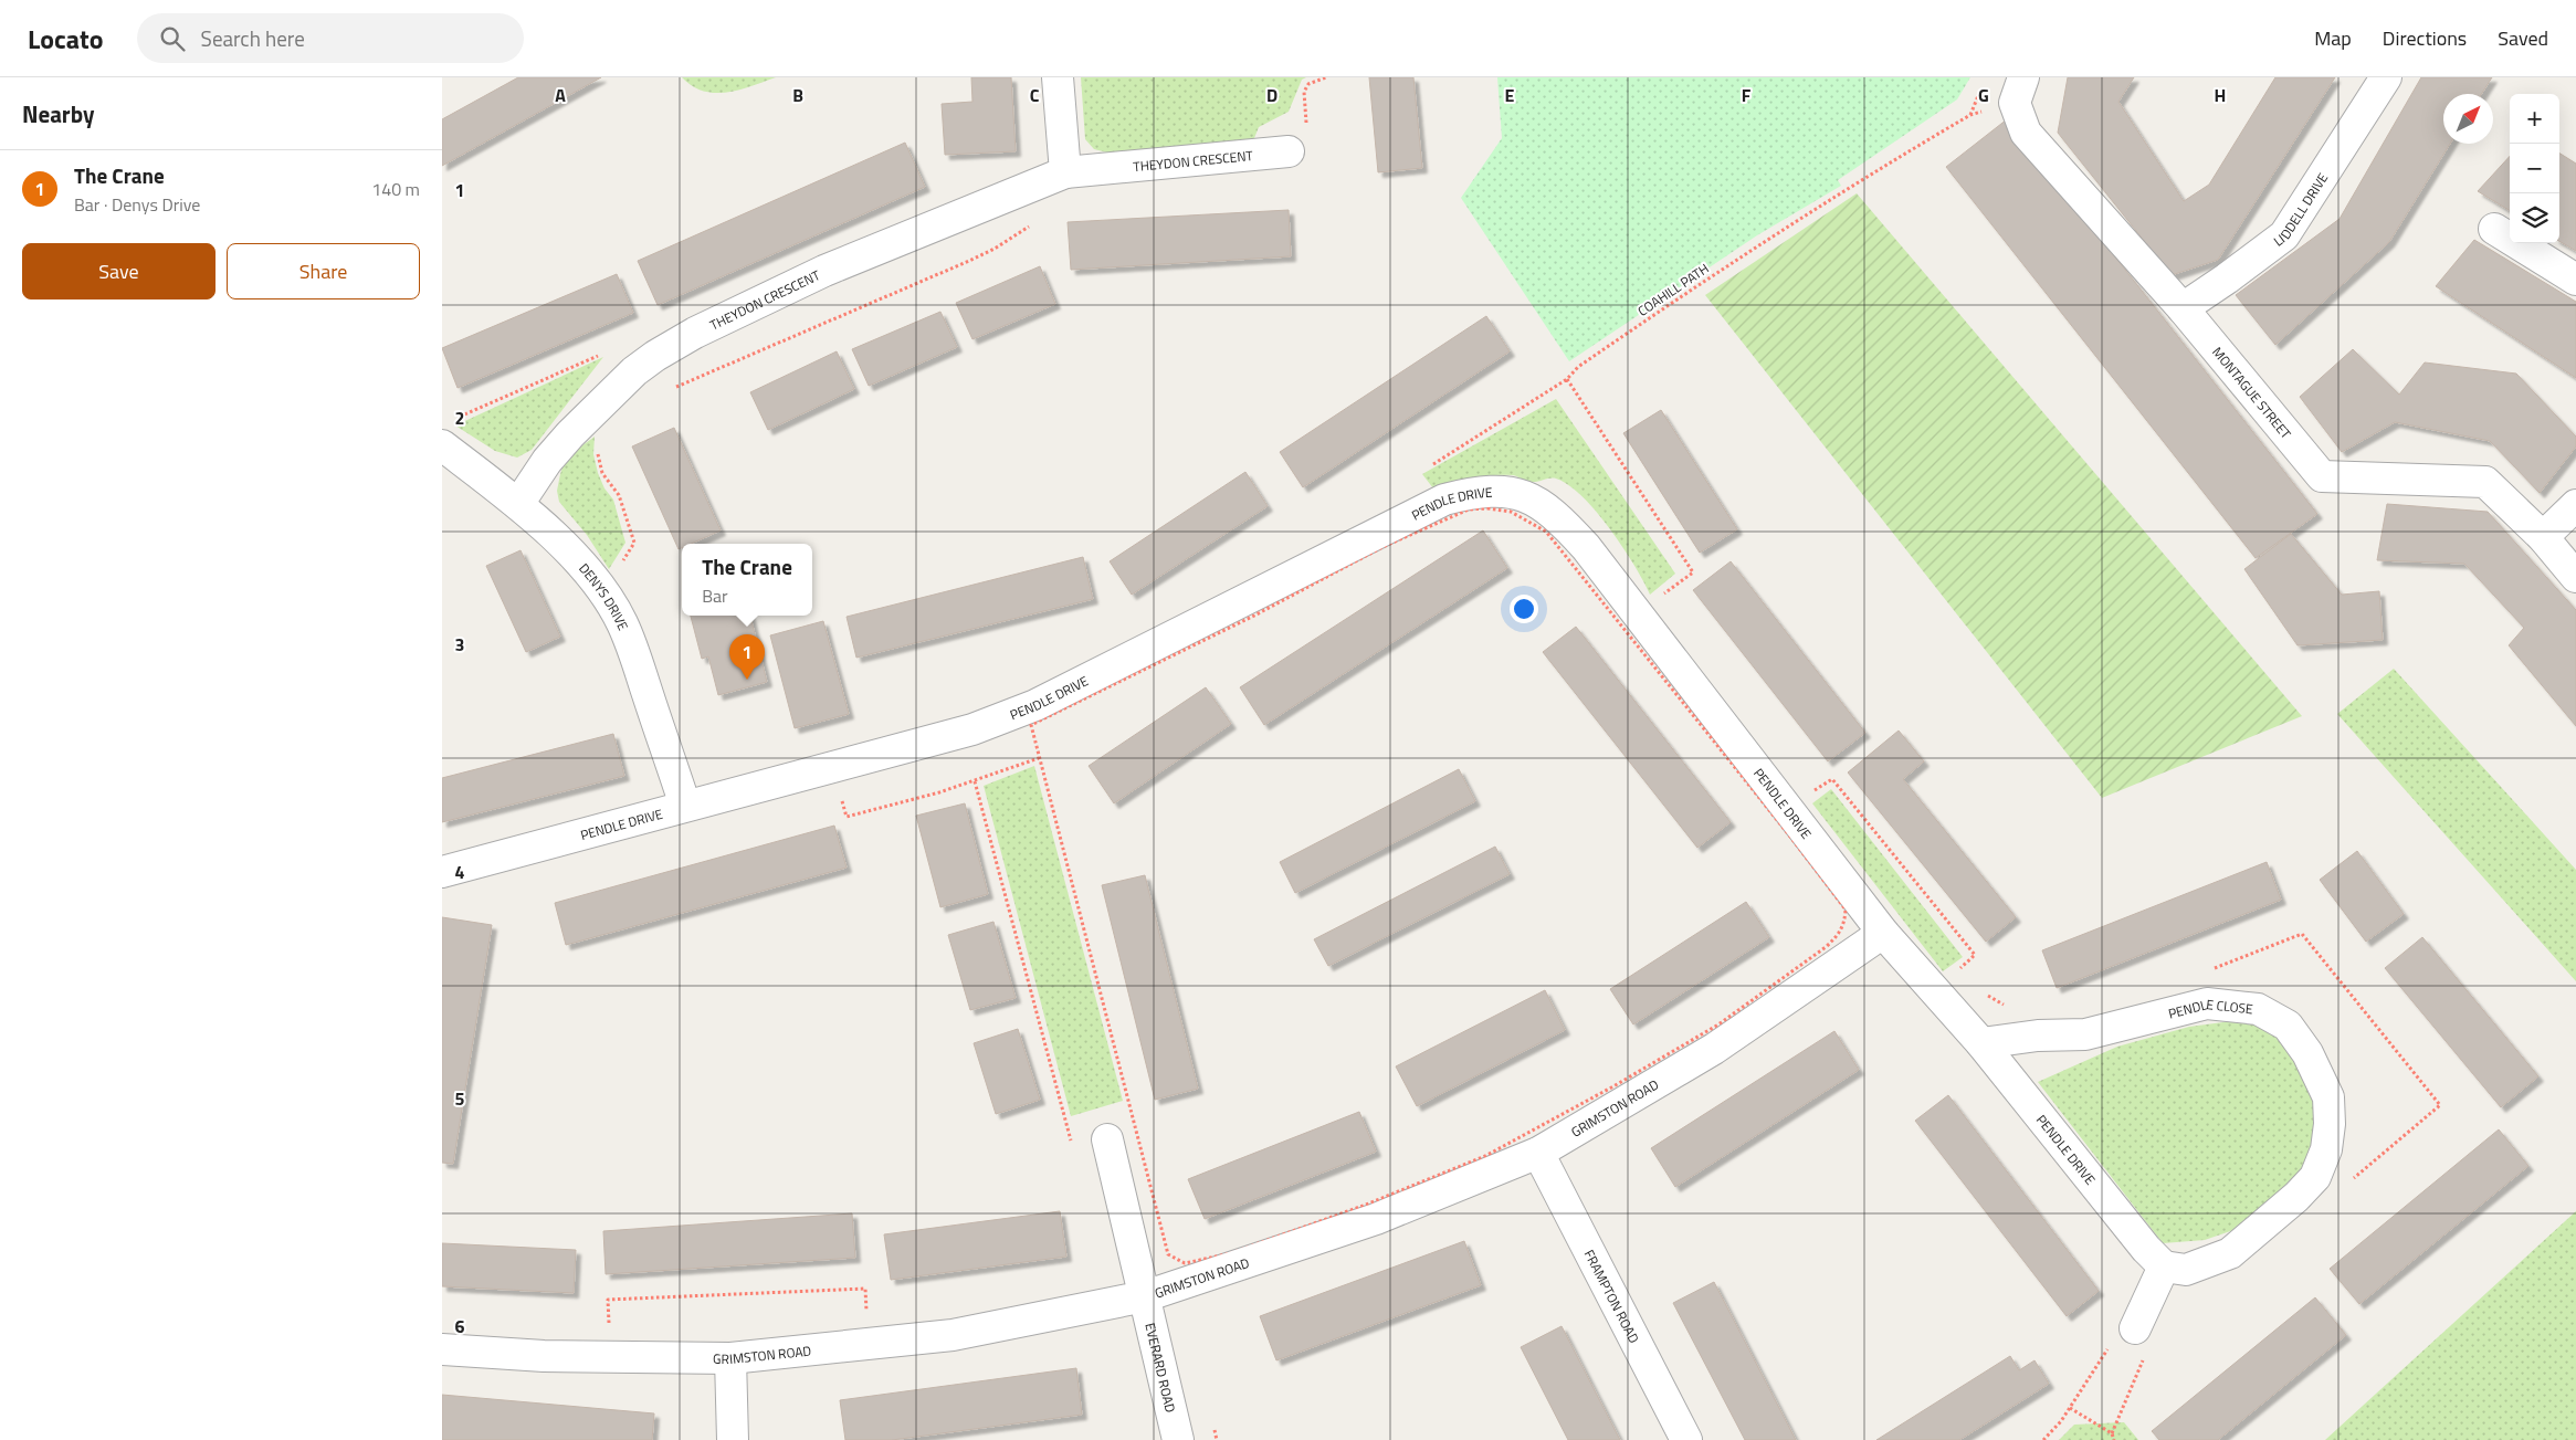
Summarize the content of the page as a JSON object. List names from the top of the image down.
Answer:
{
  "streets": {
    "street": [
      "THEYDON CRESCENT",
      "LIDDELL DRIVE",
      "MONTAGUE STREET",
      "PENDLE DRIVE",
      "DENYS DRIVE",
      "PENDLE CLOSE",
      "GRIMSTON ROAD",
      "FRAMPTON ROAD",
      "EVERARD ROAD"
    ],
    "path": ["COAHILL PATH"]
  },
  "crossings": [
    ["THEYDON CRESCENT", "DENYS DRIVE"],
    ["LIDDELL DRIVE", "MONTAGUE STREET"],
    ["COAHILL PATH", "MONTAGUE STREET"],
    ["PENDLE DRIVE", "DENYS DRIVE"],
    ["PENDLE DRIVE", "PENDLE CLOSE"],
    ["PENDLE DRIVE", "GRIMSTON ROAD"],
    ["GRIMSTON ROAD", "FRAMPTON ROAD"],
    ["GRIMSTON ROAD", "EVERARD ROAD"]
  ],
  "north": "top right",
  "page": {
    "header": "Locato",
    "search": "Search here",
    "nav": ["Map", "Directions", "Saved"],
    "heading": "Nearby",
    "map_buttons": ["+", "−"],
    "list": [
      {
        "mark": "1",
        "name": "The Crane",
        "note": "Bar · Denys Drive",
        "value": "140 m"
      }
    ],
    "buttons": ["Save", "Share"],
    "popup": ["The Crane", "Bar"],
    "pins": "1"
  },
  "grid": {
    "columns": [
      "A",
      "B",
      "C",
      "D",
      "E",
      "F",
      "G",
      "H"
    ],
    "rows": [
      "1",
      "2",
      "3",
      "4",
      "5",
      "6"
    ]
  }
}
